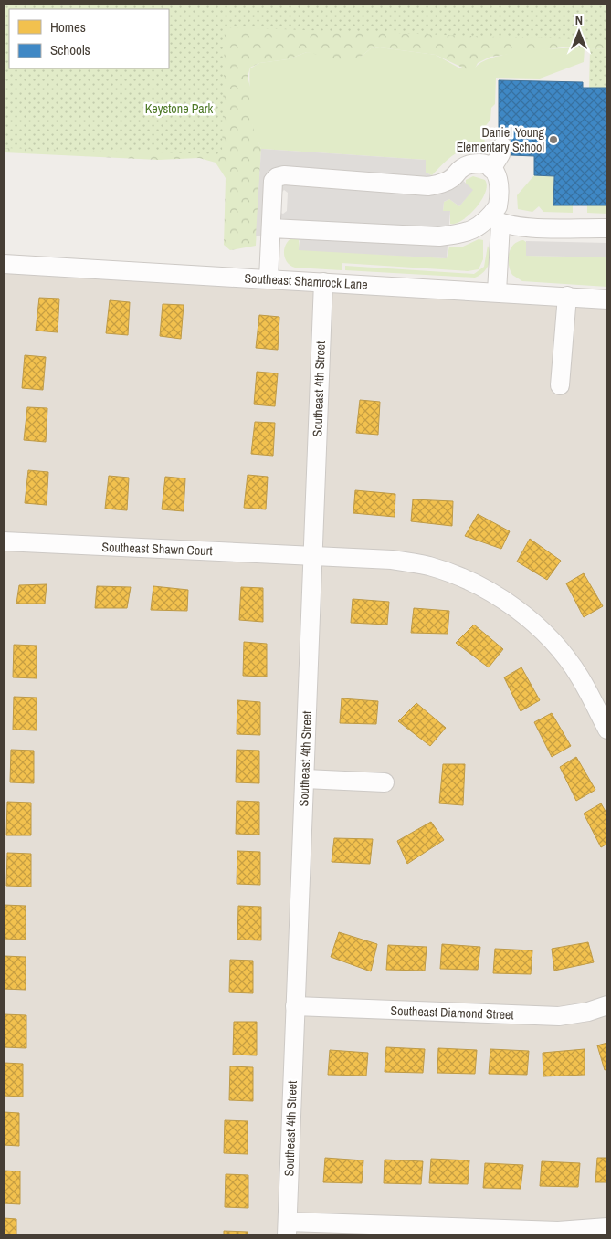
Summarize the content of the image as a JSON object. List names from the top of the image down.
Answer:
{
  "streets": {
    "street": [
      "Southeast Shamrock Lane",
      "Southeast 4th Street",
      "Southeast Shawn Court",
      "Southeast Diamond Street"
    ]
  },
  "crossings": [
    ["Southeast Shamrock Lane", "Southeast 4th Street"],
    ["Southeast 4th Street", "Southeast Shawn Court"],
    ["Southeast 4th Street", "Southeast Diamond Street"]
  ],
  "parks": ["Keystone Park"],
  "places": ["Daniel Young Elementary School"],
  "legend": ["Homes", "Schools"],
  "north": "top"
}
